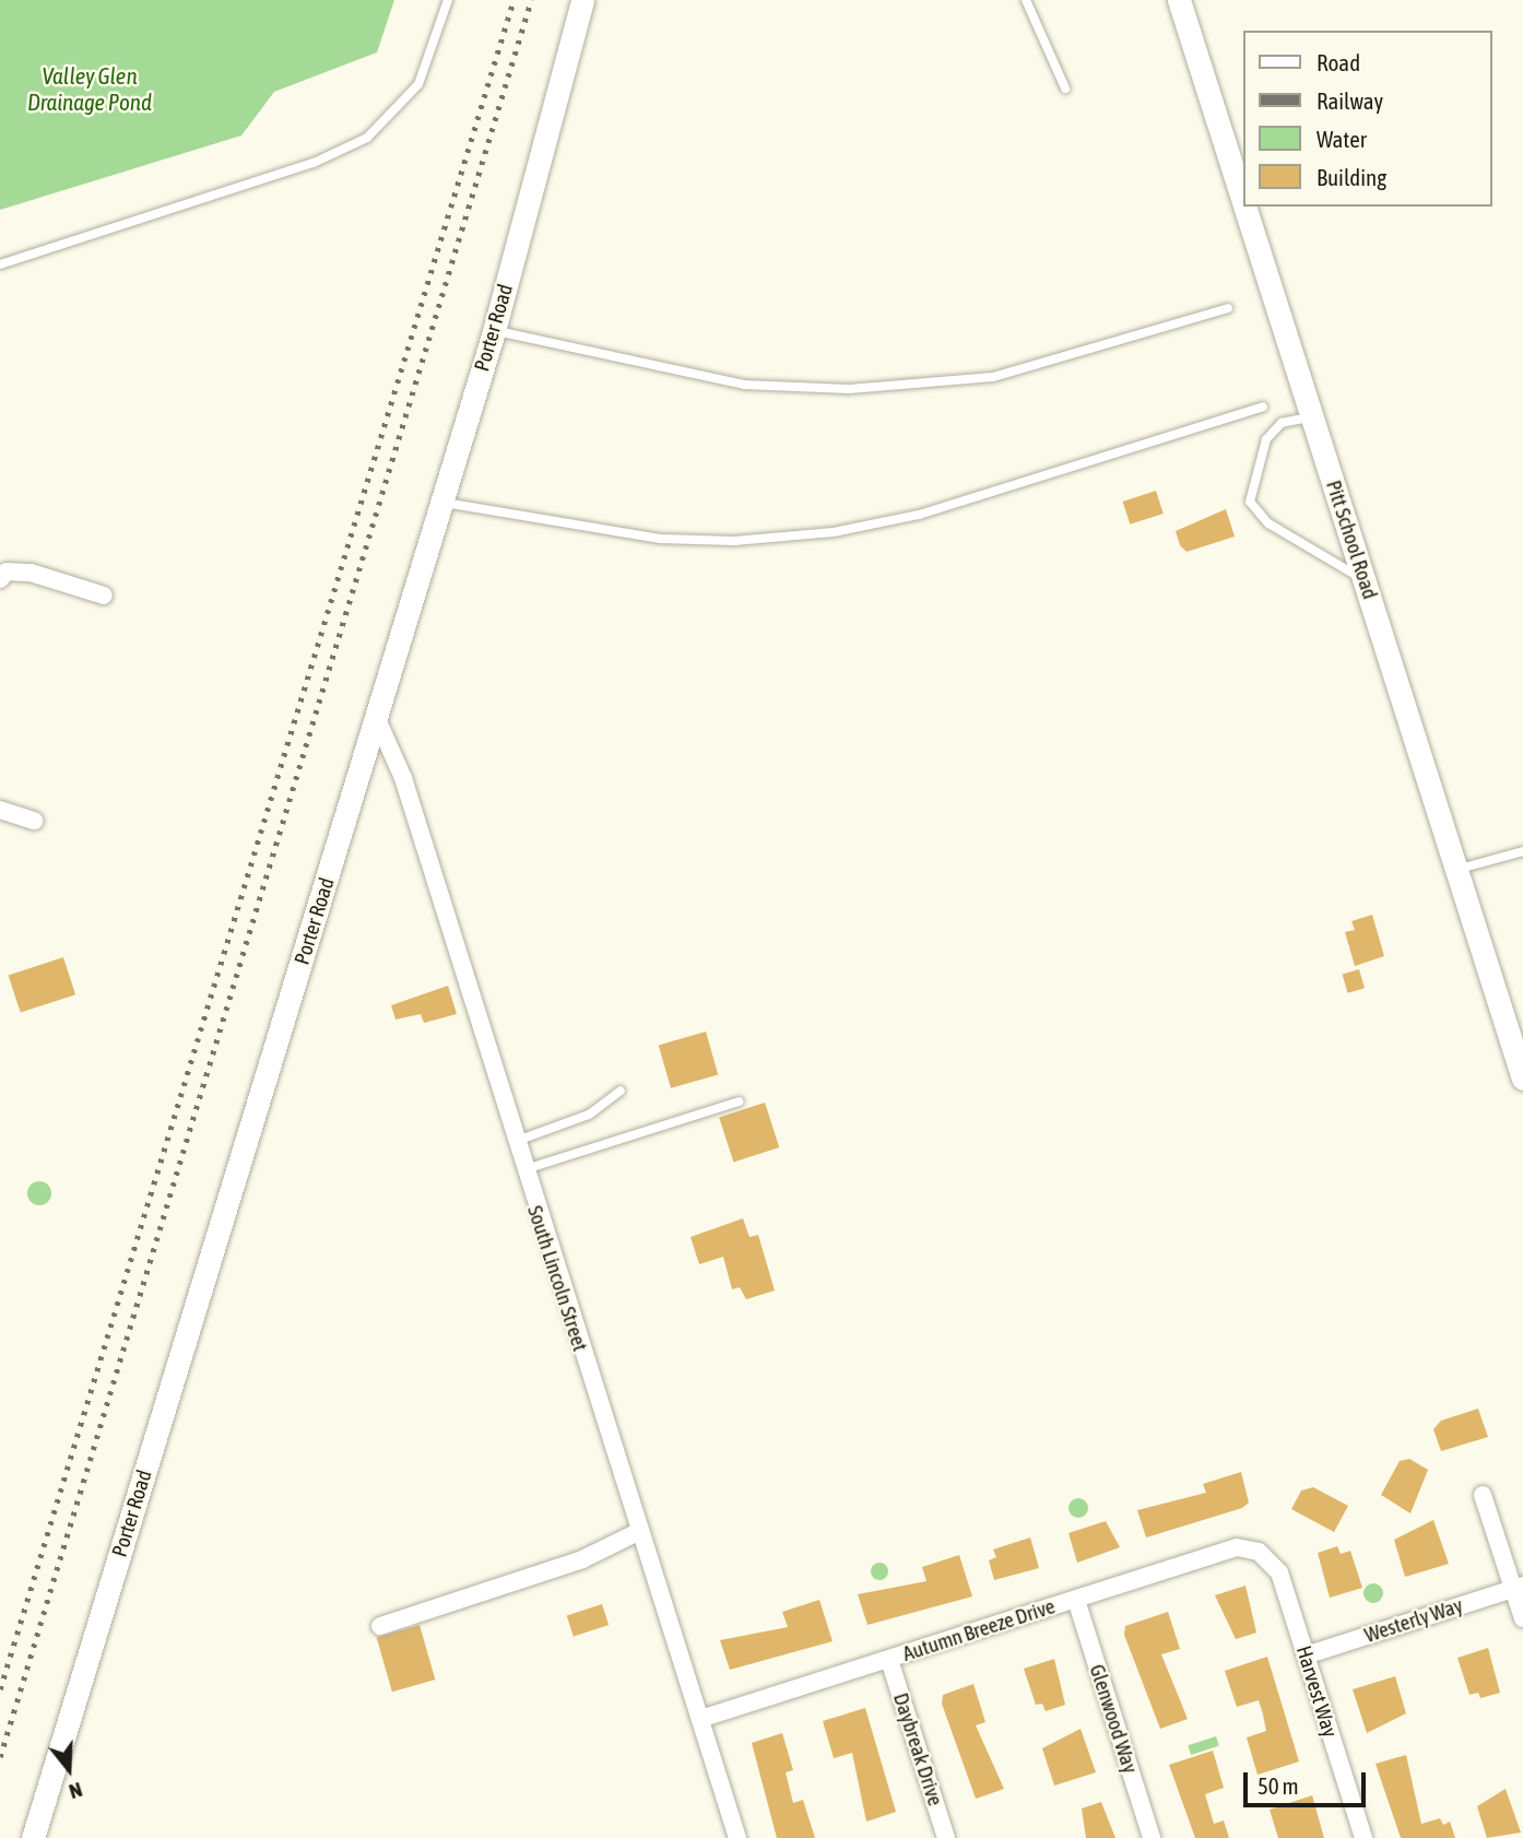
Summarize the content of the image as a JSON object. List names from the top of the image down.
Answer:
{
  "streets": {
    "street": [
      "Porter Road",
      "Pitt School Road",
      "South Lincoln Street",
      "Westerly Way",
      "Autumn Breeze Drive",
      "Harvest Way",
      "Glenwood Way",
      "Daybreak Drive"
    ]
  },
  "crossings": [
    ["Porter Road", "South Lincoln Street"],
    ["South Lincoln Street", "Autumn Breeze Drive"],
    ["Westerly Way", "Harvest Way"],
    ["Autumn Breeze Drive", "Harvest Way"],
    ["Autumn Breeze Drive", "Glenwood Way"],
    ["Autumn Breeze Drive", "Daybreak Drive"]
  ],
  "water": ["Valley Glen Drainage Pond"],
  "legend": [
    "Road",
    "Railway",
    "Water",
    "Building"
  ],
  "scale_bar": "50 m",
  "north": "bottom"
}
